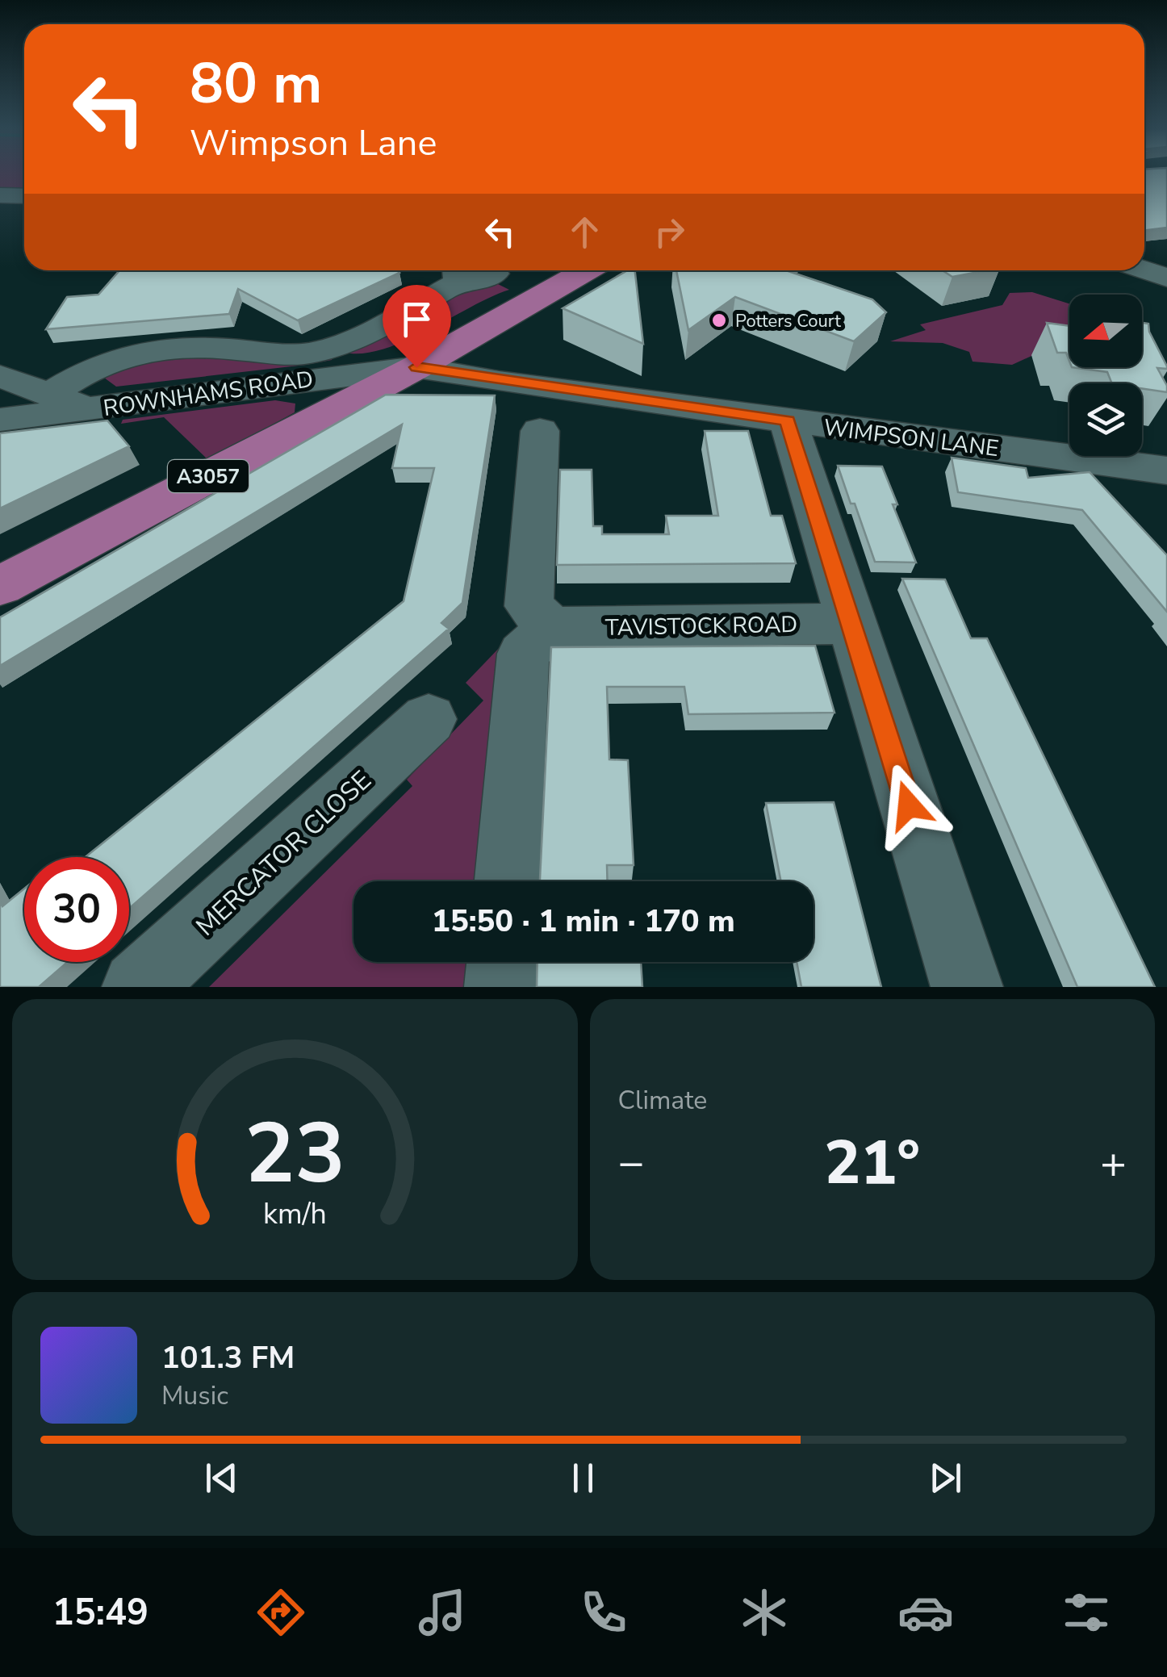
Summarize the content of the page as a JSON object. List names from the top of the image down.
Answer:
{
  "streets": {
    "main road": ["A3057"],
    "street": [
      "ROWNHAMS ROAD",
      "WIMPSON LANE",
      "TAVISTOCK ROAD",
      "MERCATOR CLOSE"
    ]
  },
  "crossings": [
    ["ROWNHAMS ROAD", "WIMPSON LANE"],
    ["ROWNHAMS ROAD", "A3057"],
    ["WIMPSON LANE", "A3057"]
  ],
  "places": ["Potters Court"],
  "north": "left",
  "page": {
    "turn": ["80 m", "Wimpson Lane"],
    "limit": "30",
    "trip": "15:50 · 1 min · 170 m",
    "tile": "Climate",
    "heat": ["−", "21°", "+"],
    "song": ["101.3 FM", "Music"],
    "tabs": "15:49",
    "gauge": ["23", "km/h"]
  }
}
